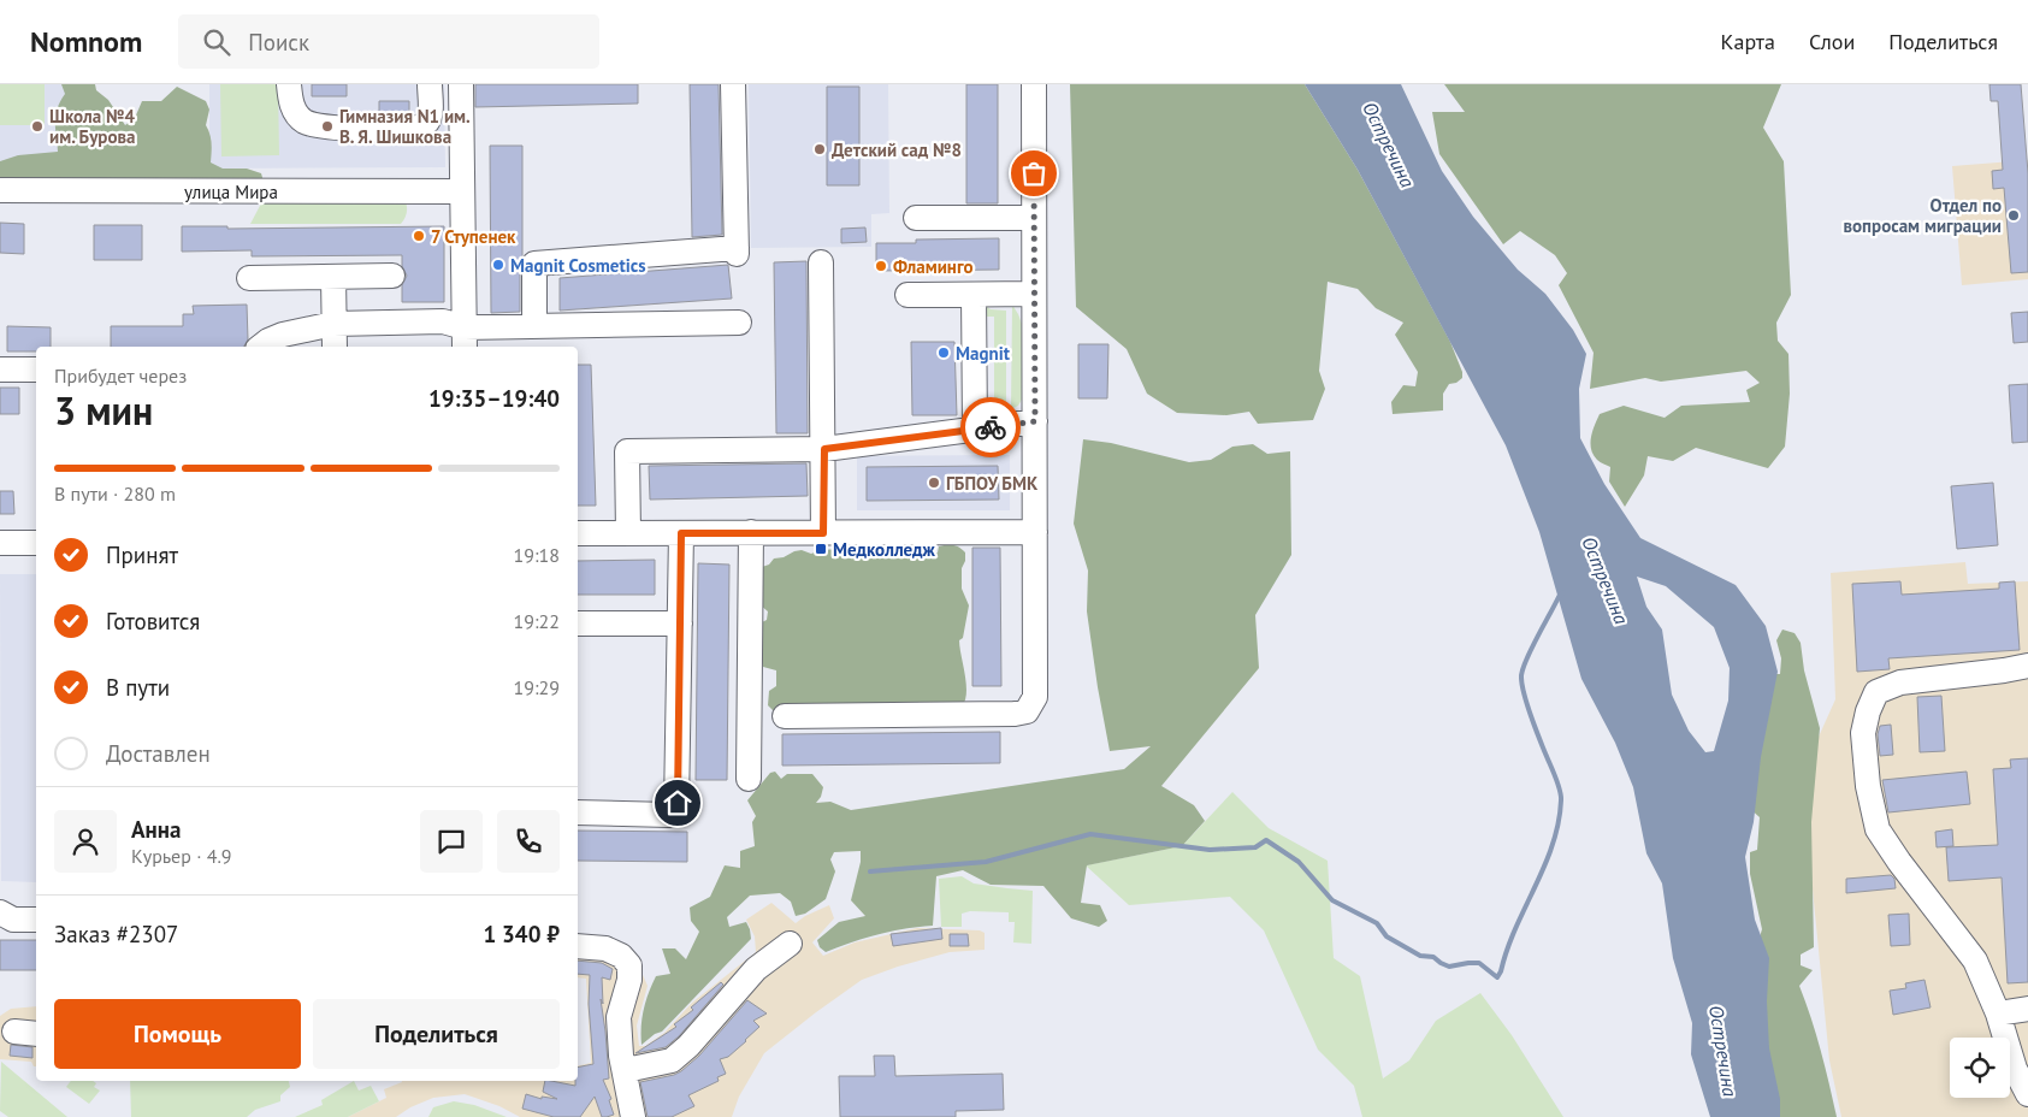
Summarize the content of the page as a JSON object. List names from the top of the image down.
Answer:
{
  "streets": {
    "street": ["улица Мира"]
  },
  "water": ["Остречина"],
  "places": {
    "other": [
      "Школа №4 им. Бурова",
      "Гимназия N1 им. В. Я. Шишкова",
      "Детский сад №8",
      "Отдел по вопросам миграции",
      "7 Ступенек",
      "Magnit Cosmetics",
      "Фламинго",
      "Magnit",
      "ГБПОУ БМК"
    ],
    "transit": ["Медколледж"]
  },
  "page": {
    "header": "Nomnom",
    "search": "Поиск",
    "nav": ["Карта", "Слои", "Поделиться"],
    "heading": ["3 мин", "Прибудет через", "19:35–19:40"],
    "panel": [
      "Анна",
      "Курьер · 4.9",
      "Заказ #2307",
      "1 340 ₽"
    ],
    "bar": "В пути · 280 m",
    "list": [
      ["Принят", "19:18"],
      ["Готовится", "19:22"],
      ["В пути", "19:29"],
      "Доставлен"
    ],
    "buttons": ["Помощь", "Поделиться"]
  }
}
